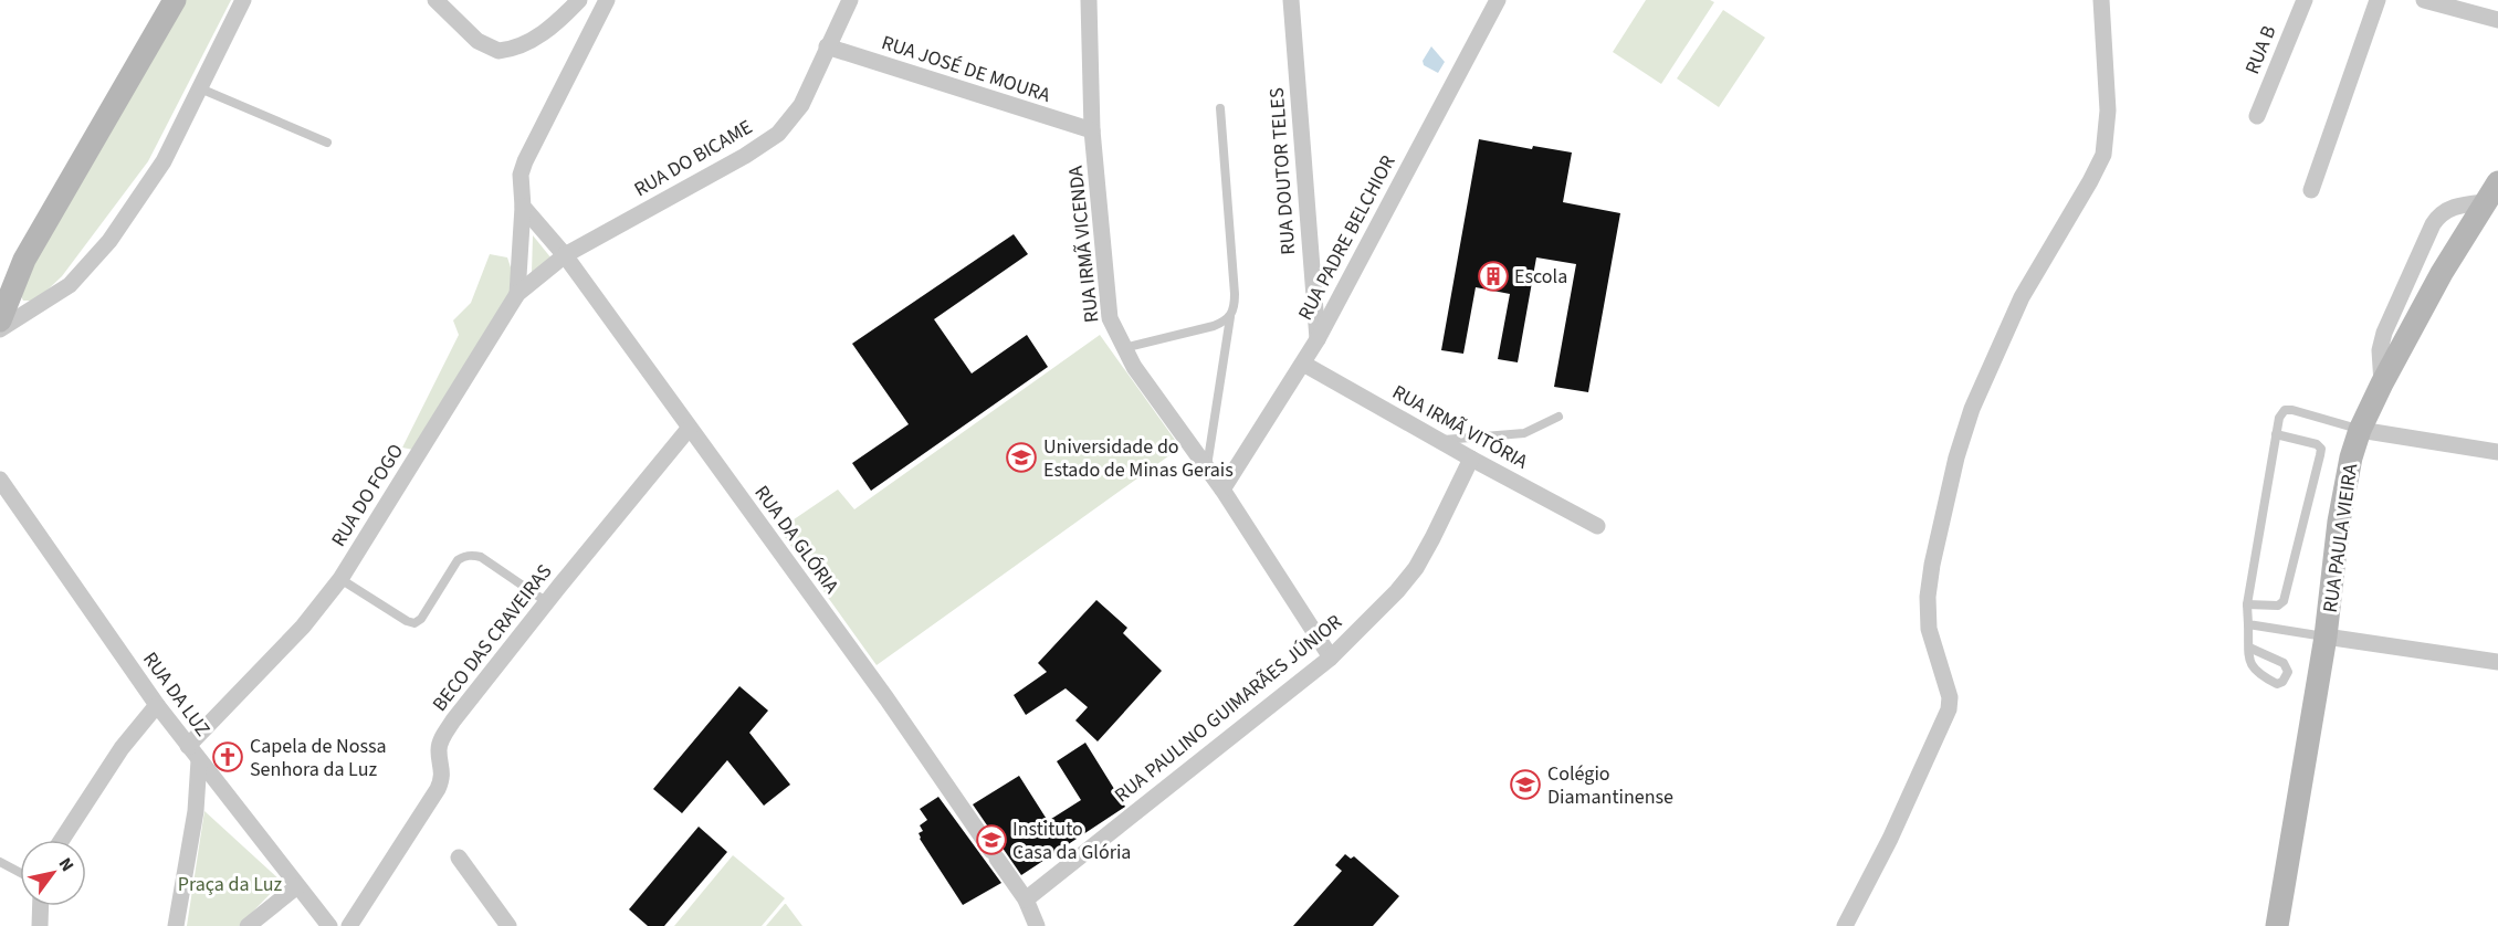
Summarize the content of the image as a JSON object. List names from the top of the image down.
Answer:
{
  "streets": {
    "main road": ["RUA PAULA VIEIRA"],
    "street": [
      "RUA B",
      "RUA JOSÉ DE MOURA",
      "RUA DO BICAME",
      "RUA DOUTOR TELES",
      "RUA PADRE BELCHIOR",
      "RUA IRMÃ VICENDA",
      "RUA IRMÃ VITÓRIA",
      "RUA DO FOGO",
      "RUA DA GLÓRIA",
      "BECO DAS CRAVEIRAS",
      "RUA DA LUZ",
      "RUA PAULINO GUIMARÃES JÚNIOR"
    ]
  },
  "crossings": [
    ["RUA JOSÉ DE MOURA", "RUA DO BICAME"],
    ["RUA JOSÉ DE MOURA", "RUA IRMÃ VICENDA"],
    ["RUA DO BICAME", "RUA DO FOGO"],
    ["RUA DO BICAME", "RUA DA GLÓRIA"],
    ["RUA DOUTOR TELES", "RUA PADRE BELCHIOR"],
    ["RUA PADRE BELCHIOR", "RUA IRMÃ VICENDA"],
    ["RUA PADRE BELCHIOR", "RUA IRMÃ VITÓRIA"],
    ["RUA IRMÃ VICENDA", "RUA PAULINO GUIMARÃES JÚNIOR"],
    ["RUA IRMÃ VITÓRIA", "RUA PAULINO GUIMARÃES JÚNIOR"],
    ["RUA DO FOGO", "RUA DA GLÓRIA"],
    ["RUA DO FOGO", "RUA DA LUZ"],
    ["RUA DA GLÓRIA", "BECO DAS CRAVEIRAS"],
    ["RUA DA GLÓRIA", "RUA PAULINO GUIMARÃES JÚNIOR"]
  ],
  "parks": ["Praça da Luz"],
  "places": {
    "building": ["Escola"],
    "school or university": ["Universidade do Estado de Minas Gerais", "Colégio Diamantinense", "Instituto Casa da Glória"],
    "church": ["Capela de Nossa Senhora da Luz"]
  },
  "north": "top right"
}
